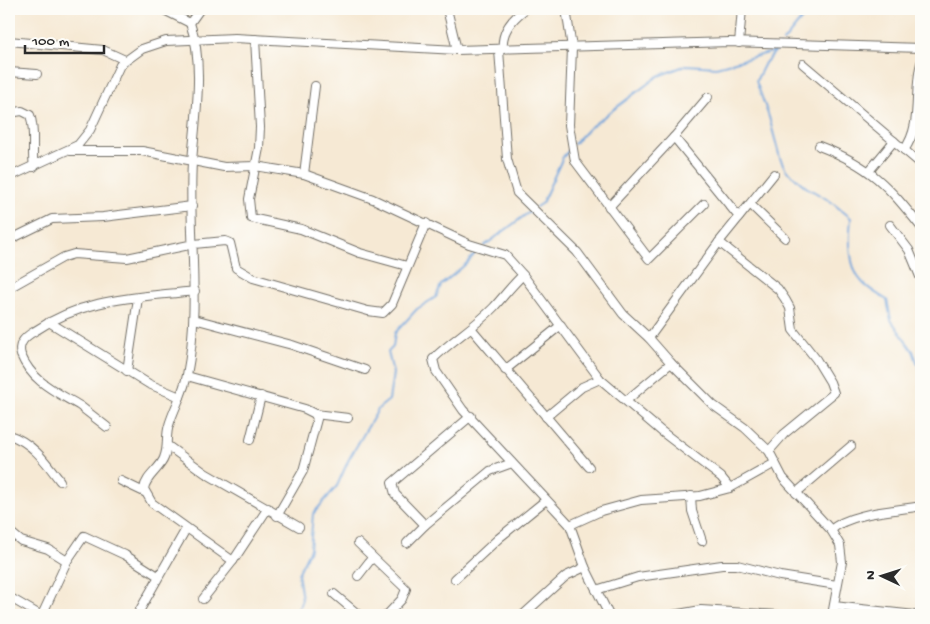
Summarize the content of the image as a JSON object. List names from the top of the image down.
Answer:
{
  "scale_bar": "100 m",
  "north": "left"
}
